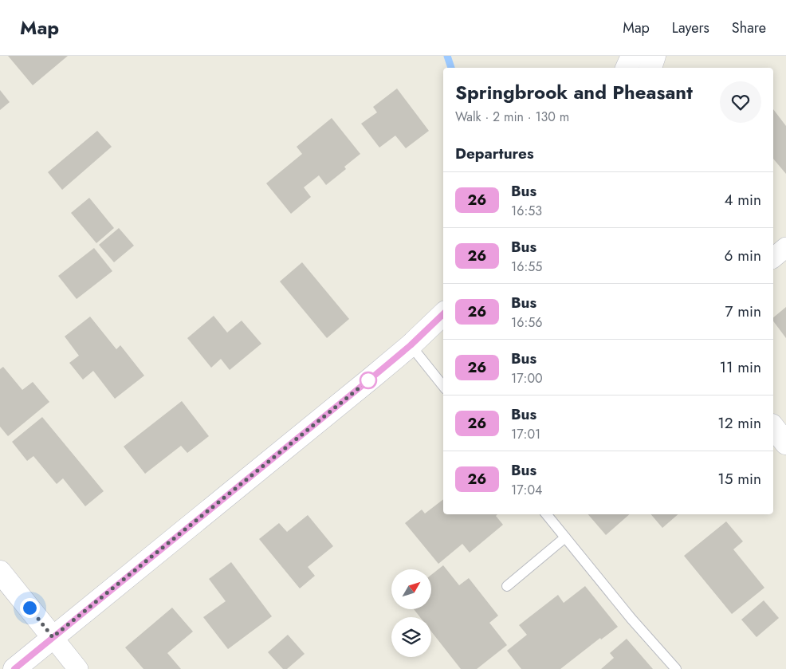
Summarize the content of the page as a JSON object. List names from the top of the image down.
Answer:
{
  "lines": ["bus line 26"],
  "north": "top right",
  "page": {
    "header": "Map",
    "nav": ["Map", "Layers", "Share"],
    "heading": [
      ["Springbrook and Pheasant", "Walk · 2 min · 130 m"],
      "Departures"
    ],
    "list": [
      {
        "mark": "26",
        "name": "Bus",
        "note": "16:53",
        "value": "4 min"
      },
      {
        "mark": "26",
        "name": "Bus",
        "note": "16:55",
        "value": "6 min"
      },
      {
        "mark": "26",
        "name": "Bus",
        "note": "16:56",
        "value": "7 min"
      },
      {
        "mark": "26",
        "name": "Bus",
        "note": "17:00",
        "value": "11 min"
      },
      {
        "mark": "26",
        "name": "Bus",
        "note": "17:01",
        "value": "12 min"
      },
      {
        "mark": "26",
        "name": "Bus",
        "note": "17:04",
        "value": "15 min"
      }
    ]
  }
}
